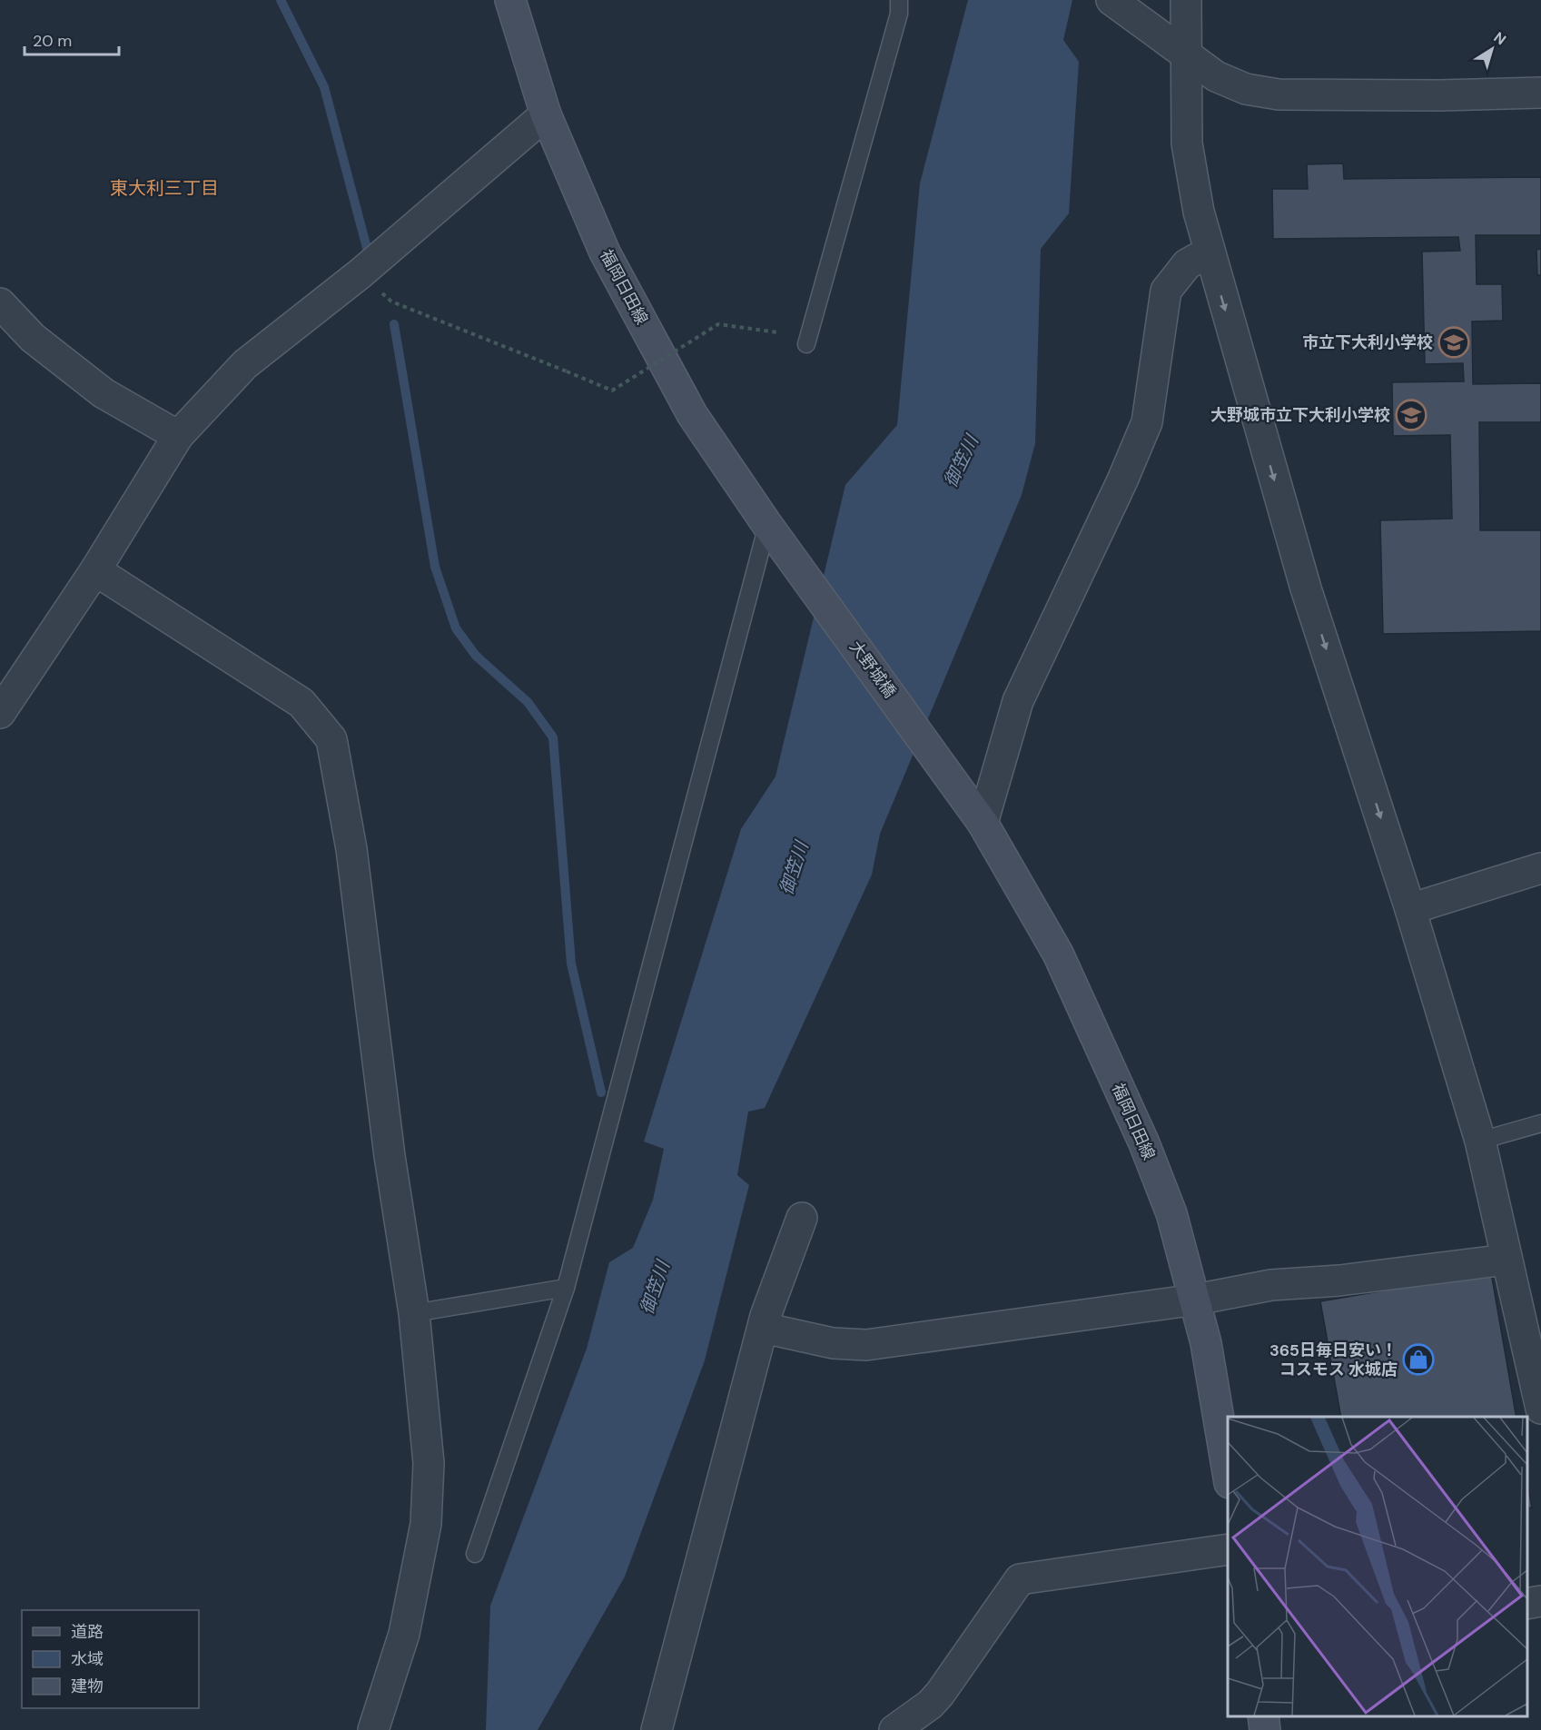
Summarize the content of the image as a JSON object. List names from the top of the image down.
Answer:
{
  "streets": {
    "main road": ["福岡日田線", "大野城橋"]
  },
  "crossings": [
    ["福岡日田線", "大野城橋"]
  ],
  "districts": ["東大利三丁目"],
  "water": ["御笠川"],
  "places": {
    "school or university": ["市立下大利小学校", "大野城市立下大利小学校"],
    "shop": ["365日毎日安い！ コスモス 水城店"]
  },
  "legend": ["道路", "水域", "建物"],
  "scale_bar": "20 m",
  "north": "top right"
}
